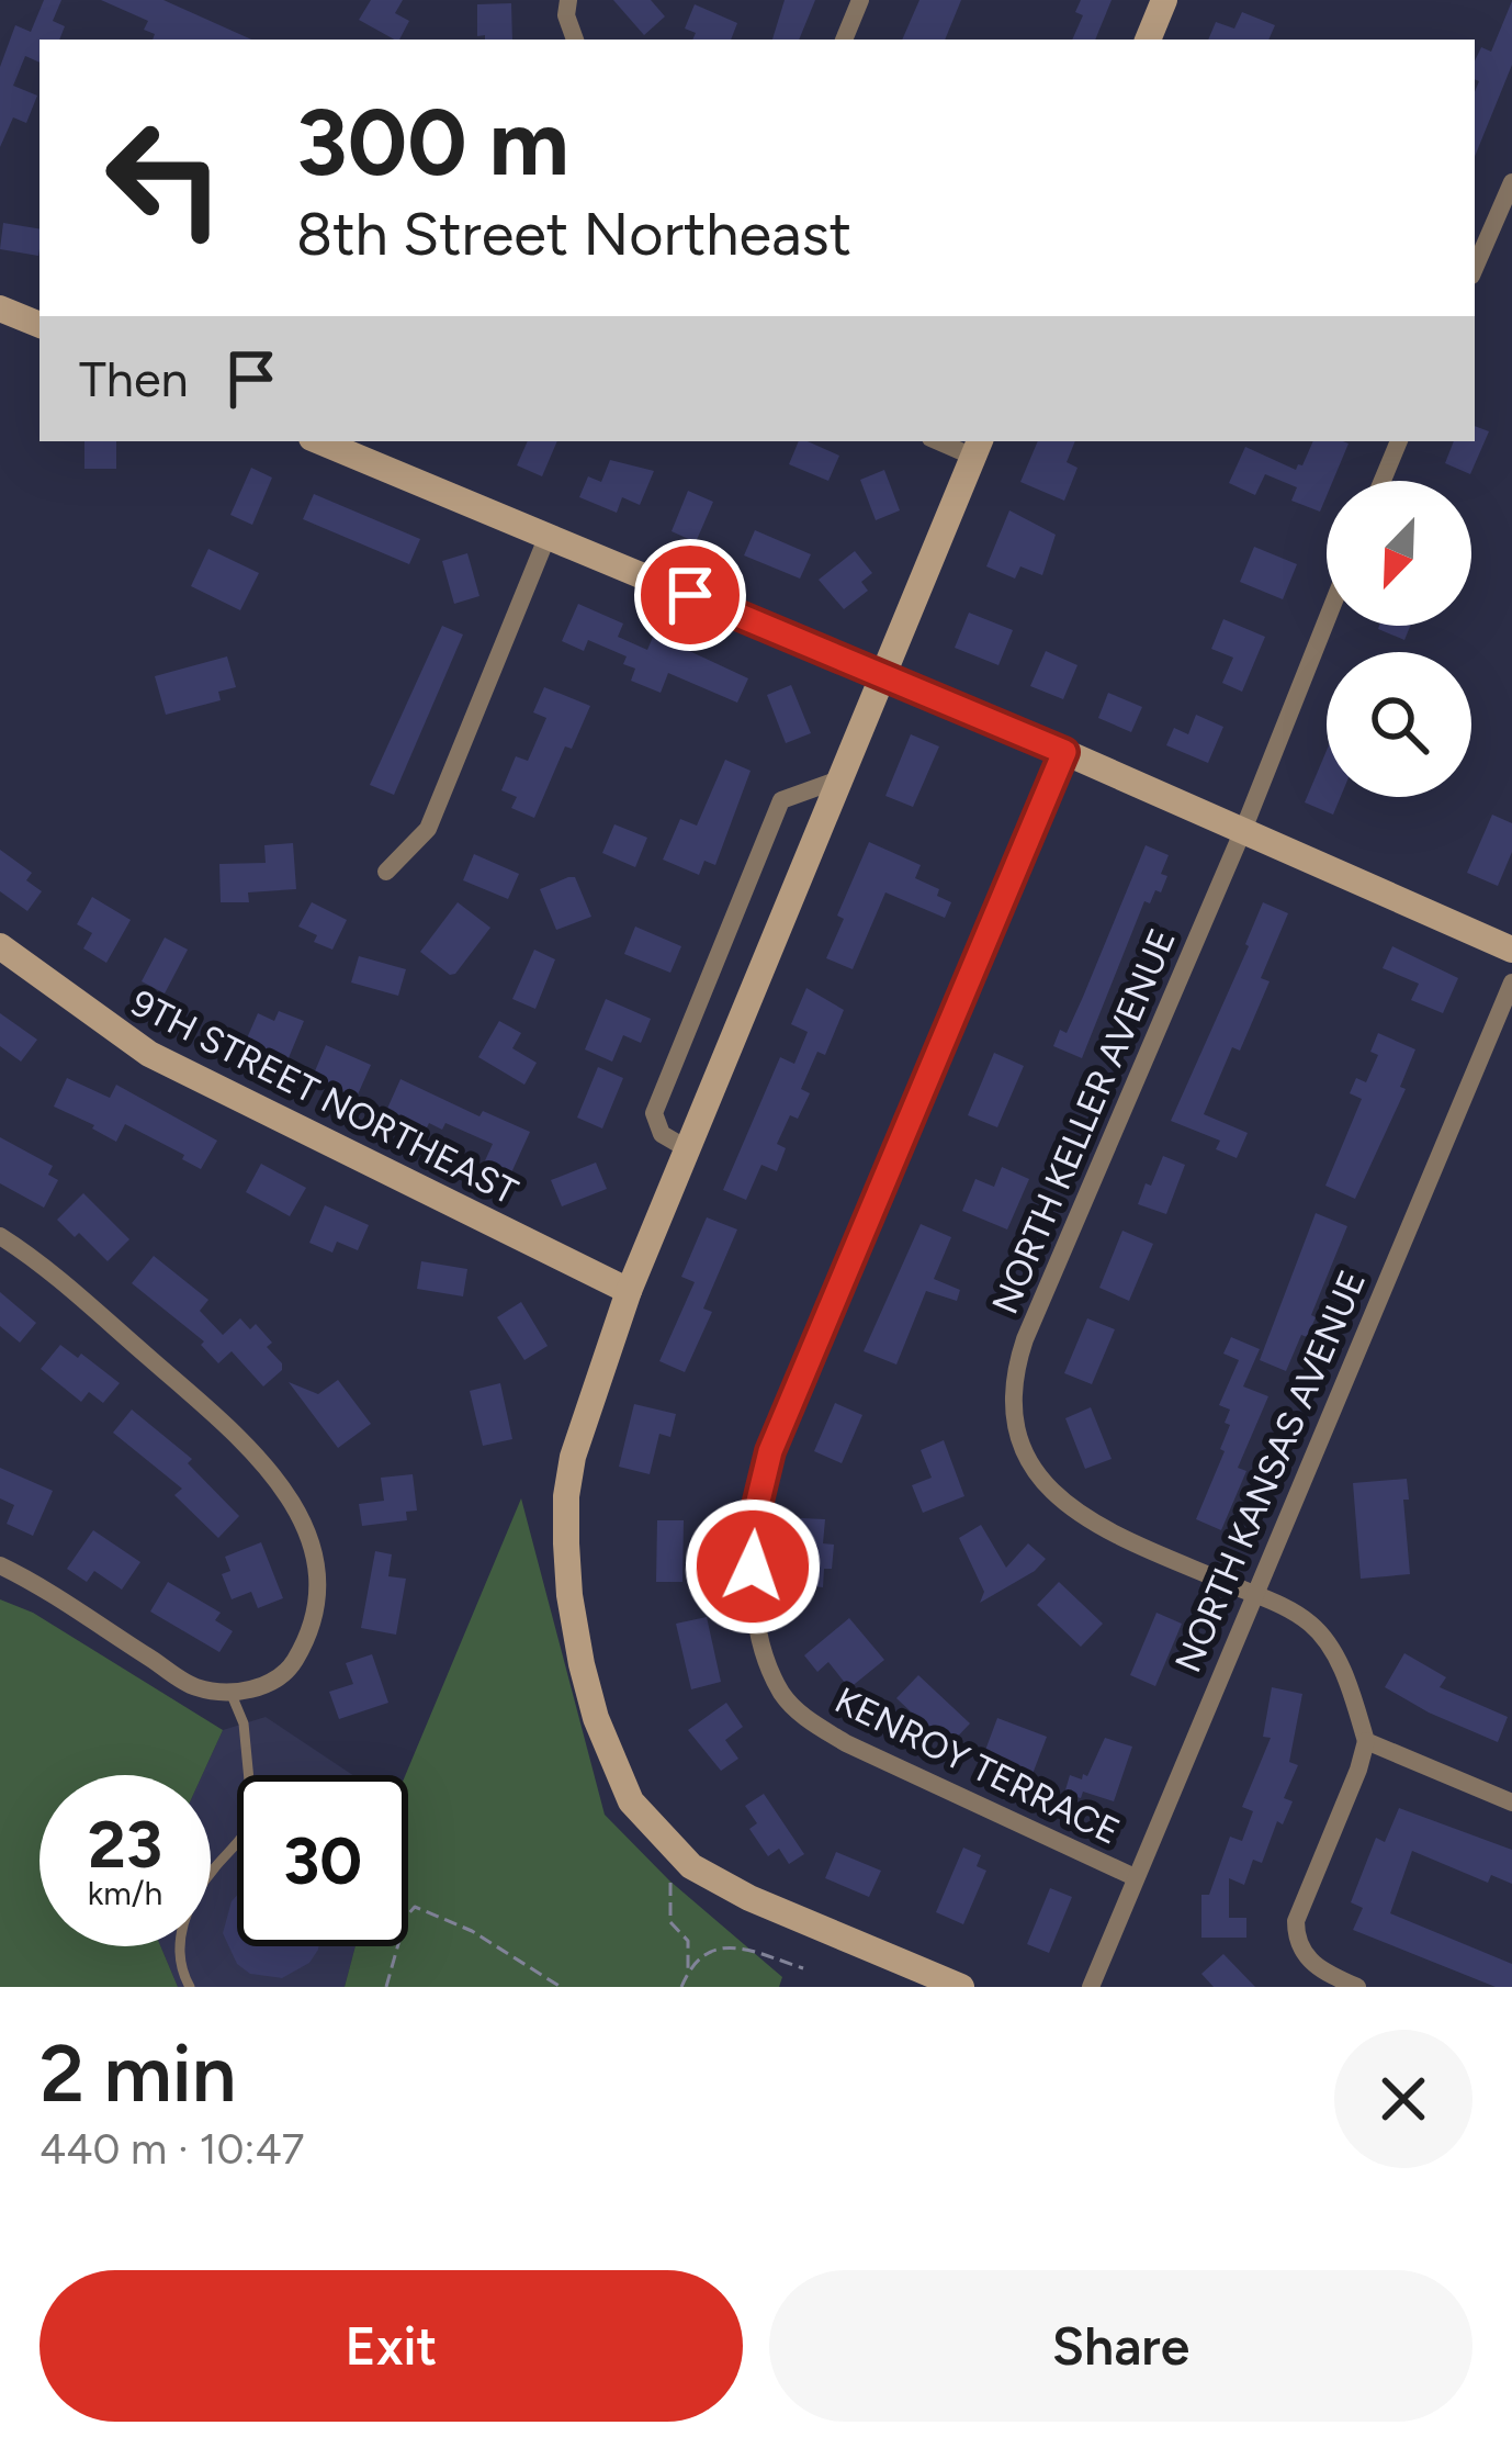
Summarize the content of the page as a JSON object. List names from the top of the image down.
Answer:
{
  "streets": {
    "street": [
      "9TH STREET NORTHEAST",
      "NORTH KELLER AVENUE",
      "NORTH KANSAS AVENUE",
      "KENROY TERRACE"
    ]
  },
  "crossings": [
    ["NORTH KELLER AVENUE", "NORTH KANSAS AVENUE"],
    ["NORTH KANSAS AVENUE", "KENROY TERRACE"]
  ],
  "north": "bottom left",
  "page": {
    "turn": ["300 m", "8th Street Northeast"],
    "then": "Then",
    "speed": "23 km/h",
    "limit": "30",
    "heading": ["2 min", "440 m · 10:47"],
    "buttons": ["Exit", "Share"]
  }
}
